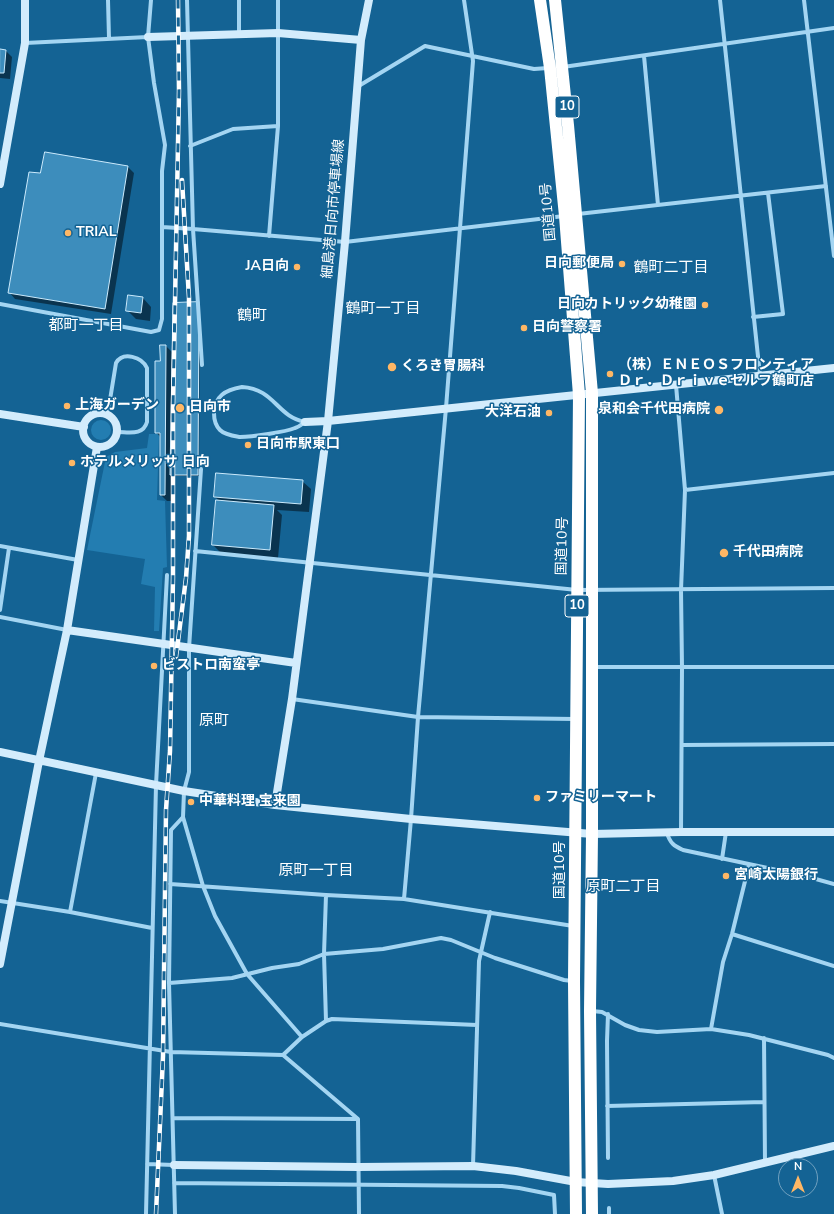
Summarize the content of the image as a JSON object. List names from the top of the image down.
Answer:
{
  "streets": {
    "highway": ["10", "国道10号"],
    "street": ["細島港日向市停車場線"]
  },
  "districts": [
    "鶴町二丁目",
    "鶴町一丁目",
    "鶴町",
    "都町一丁目",
    "原町",
    "原町一丁目",
    "原町二丁目"
  ],
  "places": [
    "TRIAL",
    "日向郵便局",
    "JA日向",
    "日向カトリック幼稚園",
    "日向警察署",
    "くろき胃腸科",
    "（株）ＥＮＥＯＳフロンティア Ｄｒ．Ｄｒｉｖｅセルフ鶴町店",
    "上海ガーデン",
    "日向市",
    "泉和会千代田病院",
    "大洋石油",
    "日向市駅東口",
    "ホテルメリッサ 日向",
    "千代田病院",
    "ビストロ南蛮亭",
    "ファミリーマート",
    "中華料理 宝来園",
    "宮崎太陽銀行"
  ],
  "north": "top"
}
